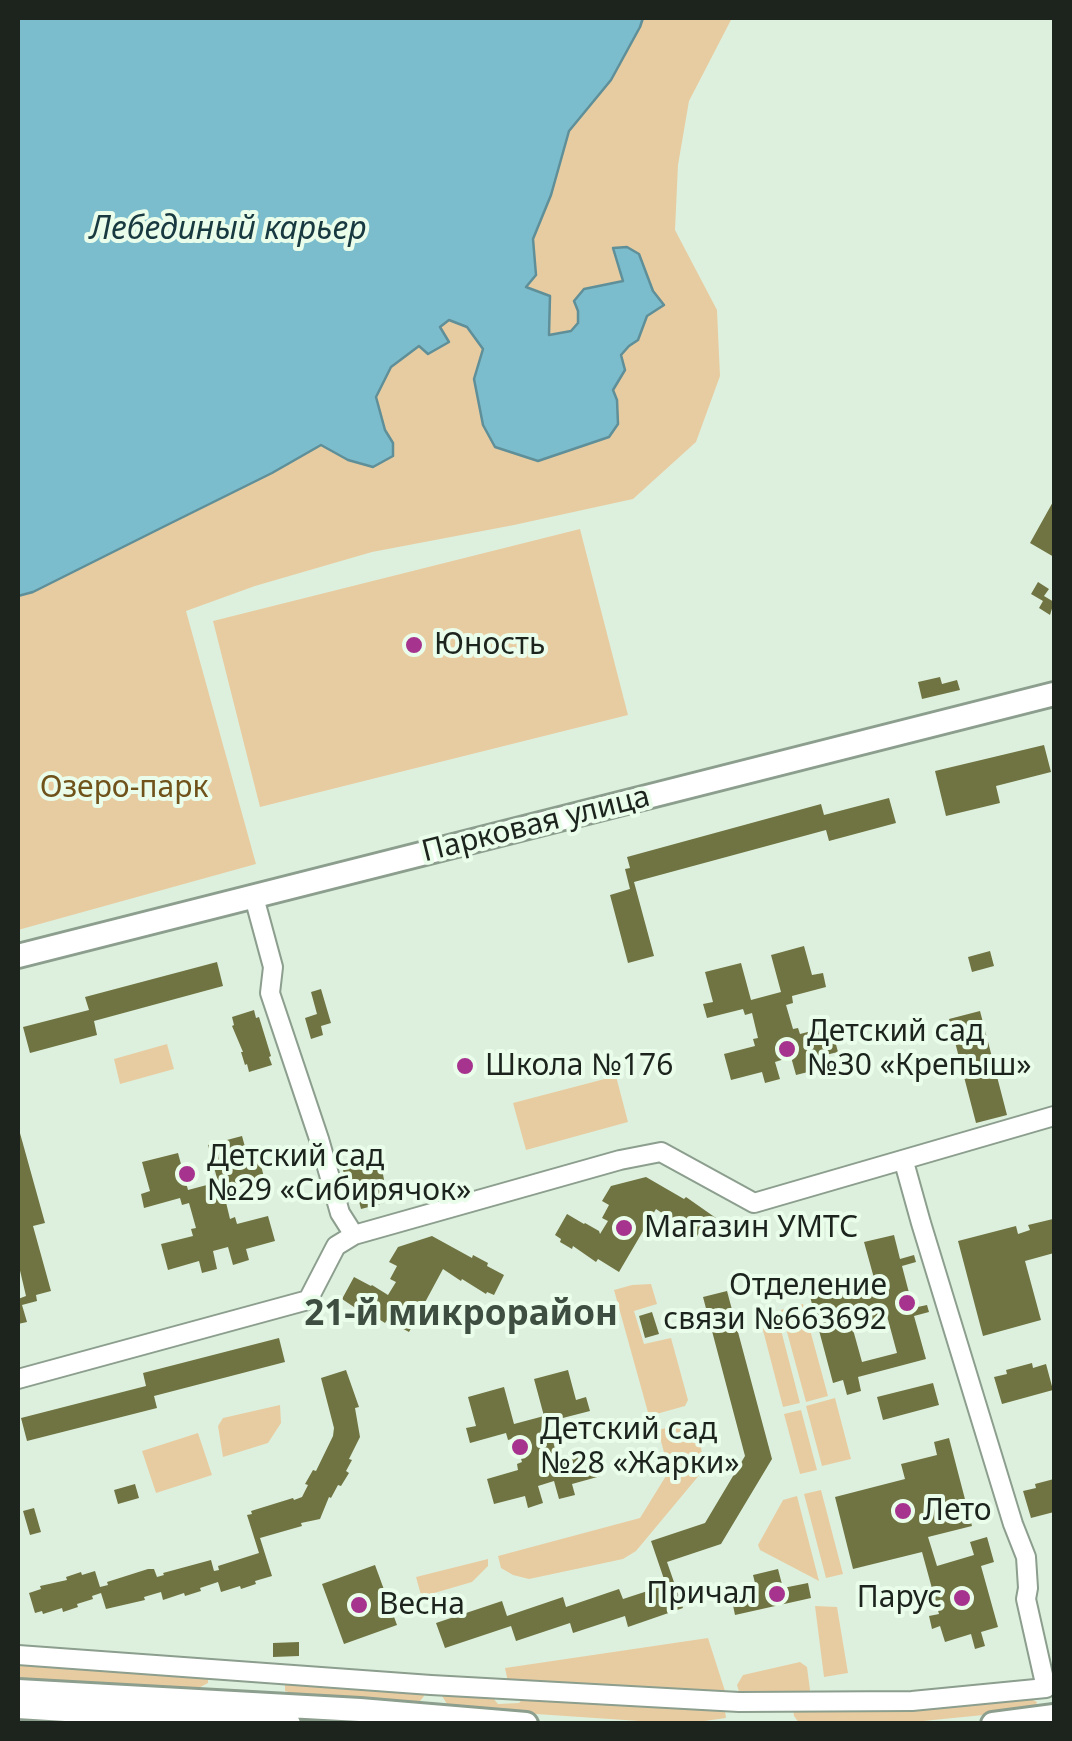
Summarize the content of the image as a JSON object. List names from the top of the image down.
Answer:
{
  "streets": {
    "street": ["Парковая улица"]
  },
  "districts": ["21-й микрорайон"],
  "water": ["Лебединый карьер"],
  "parks": ["Озеро-парк"],
  "places": [
    "Юность",
    "Детский сад №30 «Крепыш»",
    "Школа №176",
    "Детский сад №29 «Сибирячок»",
    "Магазин УМТС",
    "Отделение связи №663692",
    "Детский сад №28 «Жарки»",
    "Лето",
    "Причал",
    "Парус",
    "Весна"
  ]
}
